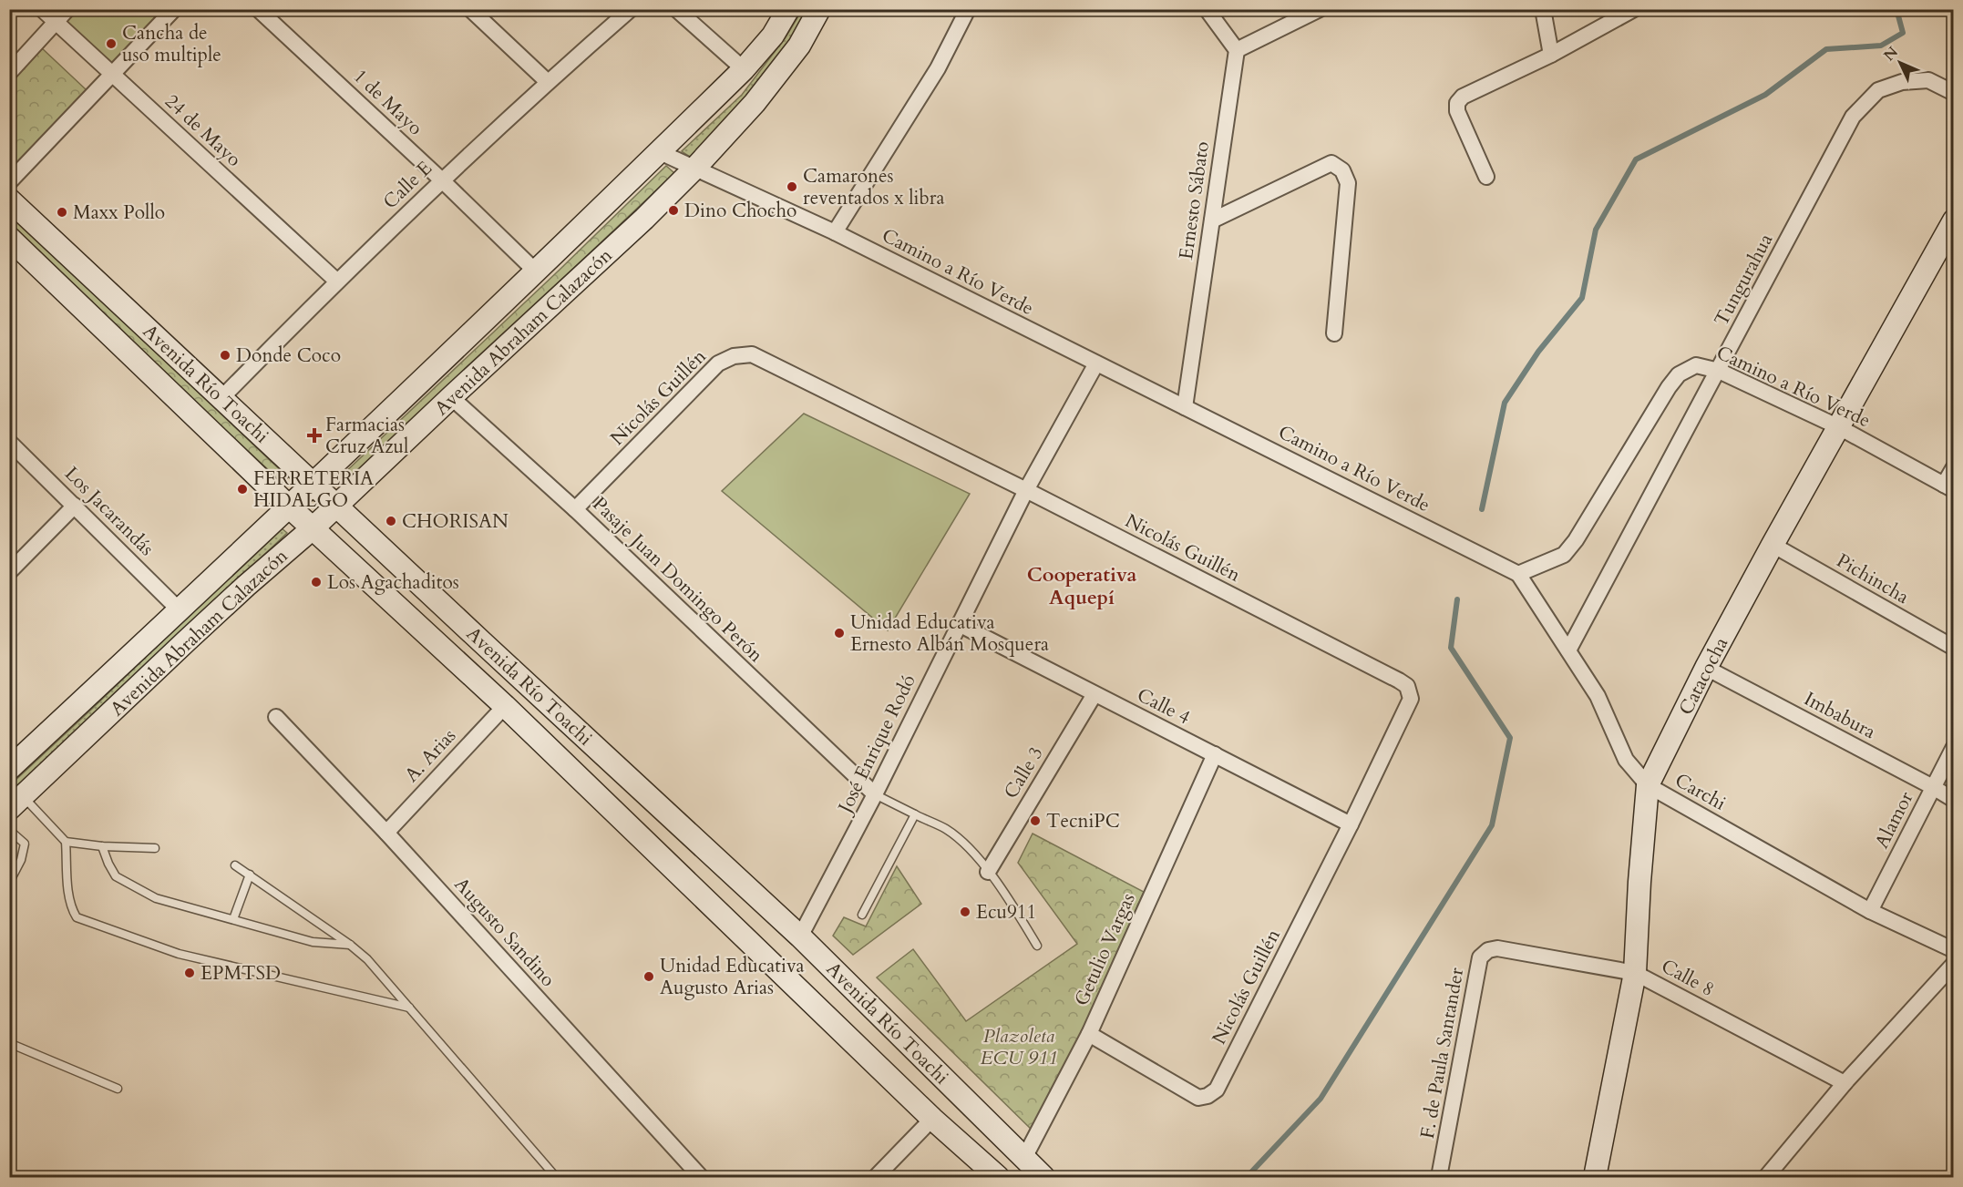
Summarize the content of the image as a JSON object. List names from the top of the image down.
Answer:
{
  "streets": {
    "main road": ["Avenida Abraham Calazacón", "Avenida Río Toachi", "Catacocha"],
    "street": [
      "1 de Mayo",
      "24 de Mayo",
      "Calle E",
      "Ernesto Sábato",
      "Camino a Río Verde",
      "Tungurahua",
      "Nicolás Guillén",
      "Los Jacarandás",
      "Pichincha",
      "Pasaje Juan Domingo Perón",
      "Calle 4",
      "Imbabura",
      "José Enrique Rodó",
      "A. Arias",
      "Calle 3",
      "Carchi",
      "Alamor",
      "Augusto Sandino",
      "Getulio Vargas",
      "Calle 8",
      "F. de Paula Santander"
    ]
  },
  "crossings": [
    ["1 de Mayo", "Calle E"],
    ["1 de Mayo", "Avenida Abraham Calazacón"],
    ["24 de Mayo", "Calle E"],
    ["Calle E", "Avenida Río Toachi"],
    ["Ernesto Sábato", "Camino a Río Verde"],
    ["Camino a Río Verde", "Tungurahua"],
    ["Camino a Río Verde", "Avenida Abraham Calazacón"],
    ["Camino a Río Verde", "Catacocha"],
    ["Camino a Río Verde", "José Enrique Rodó"],
    ["Camino a Río Verde", "Carchi"],
    ["Tungurahua", "Carchi"],
    ["Avenida Abraham Calazacón", "Avenida Río Toachi"],
    ["Avenida Abraham Calazacón", "Los Jacarandás"],
    ["Avenida Abraham Calazacón", "Pasaje Juan Domingo Perón"],
    ["Avenida Río Toachi", "José Enrique Rodó"],
    ["Avenida Río Toachi", "A. Arias"],
    ["Avenida Río Toachi", "Getulio Vargas"],
    ["Nicolás Guillén", "Pasaje Juan Domingo Perón"],
    ["Nicolás Guillén", "Calle 4"],
    ["Nicolás Guillén", "José Enrique Rodó"],
    ["Nicolás Guillén", "Getulio Vargas"],
    ["Pichincha", "Catacocha"],
    ["Pasaje Juan Domingo Perón", "José Enrique Rodó"],
    ["Catacocha", "Imbabura"],
    ["Catacocha", "Carchi"],
    ["Catacocha", "Calle 8"],
    ["Calle 4", "José Enrique Rodó"],
    ["Calle 4", "Calle 3"],
    ["Calle 4", "Getulio Vargas"],
    ["Imbabura", "Alamor"],
    ["A. Arias", "Augusto Sandino"],
    ["Carchi", "Alamor"],
    ["Calle 8", "F. de Paula Santander"]
  ],
  "districts": ["Cooperativa Aquepí"],
  "parks": ["Plazoleta ECU 911"],
  "places": {
    "other": [
      "Cancha de uso multiple",
      "Camarones reventados x libra",
      "Dino Chocho",
      "Maxx Pollo",
      "Donde Coco",
      "FERRETERIA HIDALGO",
      "CHORISAN",
      "Los Agachaditos",
      "Unidad Educativa Ernesto Albán Mosquera",
      "TecniPC",
      "Ecu911",
      "EPMTSD",
      "Unidad Educativa Augusto Arias"
    ],
    "health": ["Farmacias Cruz Azul"]
  },
  "north": "top left"
}
